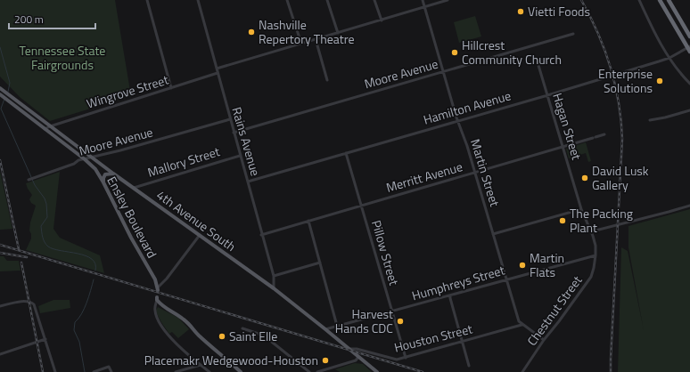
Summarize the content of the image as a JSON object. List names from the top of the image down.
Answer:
{
  "streets": {
    "main road": ["Ensley Boulevard", "4th Avenue South"],
    "street": [
      "Moore Avenue",
      "Wingrove Street",
      "Hamilton Avenue",
      "Hagan Street",
      "Rains Avenue",
      "Mallory Street",
      "Martin Street",
      "Merritt Avenue",
      "Pillow Street",
      "Humphreys Street",
      "Chestnut Street",
      "Houston Street"
    ]
  },
  "crossings": [
    ["Moore Avenue", "Rains Avenue"],
    ["Moore Avenue", "Martin Street"],
    ["Moore Avenue", "Ensley Boulevard"],
    ["Moore Avenue", "4th Avenue South"],
    ["Wingrove Street", "Rains Avenue"],
    ["Wingrove Street", "4th Avenue South"],
    ["Hamilton Avenue", "Hagan Street"],
    ["Hamilton Avenue", "Rains Avenue"],
    ["Hamilton Avenue", "Martin Street"],
    ["Hamilton Avenue", "Pillow Street"],
    ["Hagan Street", "Merritt Avenue"],
    ["Hagan Street", "Chestnut Street"],
    ["Rains Avenue", "Mallory Street"],
    ["Rains Avenue", "Merritt Avenue"],
    ["Rains Avenue", "4th Avenue South"],
    ["Mallory Street", "4th Avenue South"],
    ["Martin Street", "Merritt Avenue"],
    ["Martin Street", "Humphreys Street"],
    ["Martin Street", "Houston Street"],
    ["Merritt Avenue", "Pillow Street"],
    ["4th Avenue South", "Humphreys Street"],
    ["4th Avenue South", "Houston Street"],
    ["Pillow Street", "Humphreys Street"],
    ["Pillow Street", "Houston Street"],
    ["Humphreys Street", "Chestnut Street"]
  ],
  "parks": ["Tennessee State Fairgrounds"],
  "places": [
    "Vietti Foods",
    "Nashville Repertory Theatre",
    "Hillcrest Community Church",
    "Enterprise Solutions",
    "David Lusk Gallery",
    "The Packing Plant",
    "Martin Flats",
    "Harvest Hands CDC",
    "Saint Elle",
    "Placemakr Wedgewood-Houston"
  ],
  "scale_bar": "200 m"
}
